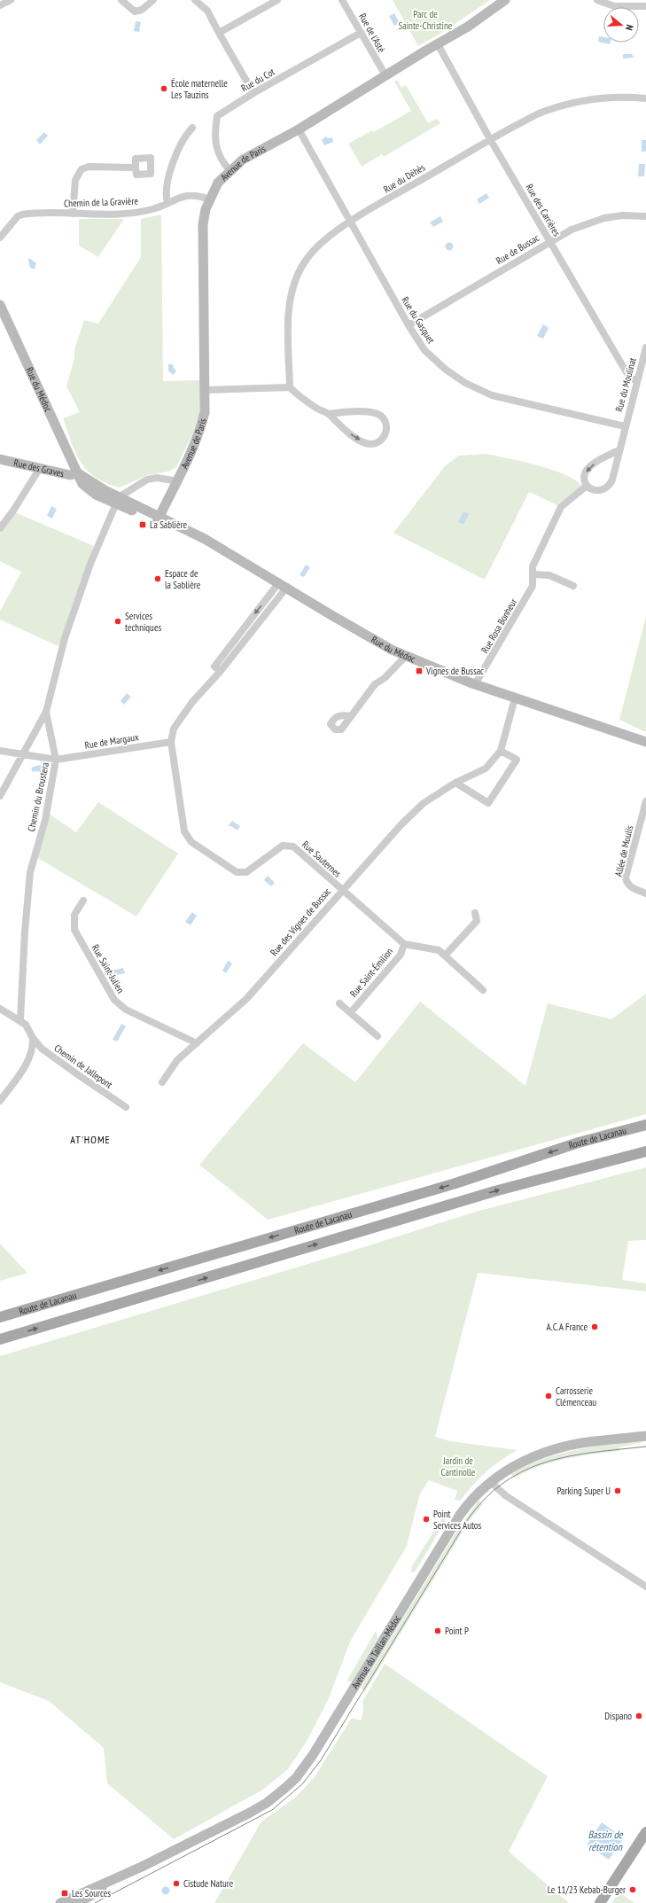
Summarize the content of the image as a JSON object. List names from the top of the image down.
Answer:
{
  "streets": {
    "main road": ["Route de Lacanau"],
    "street": [
      "Rue de l'Asté",
      "Rue du Cot",
      "Avenue de Paris",
      "Rue du Déhès",
      "Chemin de la Gravière",
      "Rue des Carrières",
      "Rue de Bussac",
      "Rue du Gasquet",
      "Rue du Moulinat",
      "Rue du Médoc",
      "Rue des Graves",
      "Rue Rosa Bonheur",
      "Rue de Margaux",
      "Chemin du Broustera",
      "Allée de Moulis",
      "Rue Sauternes",
      "Rue des Vignes de Bussac",
      "Rue Saint-Julien",
      "Rue Saint-Émilion",
      "Chemin de Jallepont",
      "Avenue du Taillan-Médoc"
    ]
  },
  "crossings": [
    ["Rue de l'Asté", "Rue du Cot"],
    ["Rue de l'Asté", "Avenue de Paris"],
    ["Rue du Cot", "Avenue de Paris"],
    ["Avenue de Paris", "Chemin de la Gravière"],
    ["Avenue de Paris", "Rue des Carrières"],
    ["Avenue de Paris", "Rue du Gasquet"],
    ["Avenue de Paris", "Rue du Médoc"],
    ["Rue du Déhès", "Rue des Carrières"],
    ["Rue du Déhès", "Rue du Gasquet"],
    ["Rue des Carrières", "Rue de Bussac"],
    ["Rue des Carrières", "Rue du Moulinat"],
    ["Rue de Bussac", "Rue du Gasquet"],
    ["Rue du Gasquet", "Rue du Moulinat"],
    ["Rue du Moulinat", "Rue Rosa Bonheur"],
    ["Rue du Médoc", "Rue des Graves"],
    ["Rue du Médoc", "Rue Rosa Bonheur"],
    ["Rue du Médoc", "Chemin du Broustera"],
    ["Rue du Médoc", "Rue Sauternes"],
    ["Rue du Médoc", "Rue des Vignes de Bussac"],
    ["Rue de Margaux", "Chemin du Broustera"],
    ["Rue de Margaux", "Rue Sauternes"],
    ["Chemin du Broustera", "Chemin de Jallepont"],
    ["Rue Sauternes", "Rue des Vignes de Bussac"],
    ["Rue Sauternes", "Rue Saint-Émilion"],
    ["Rue des Vignes de Bussac", "Rue Saint-Julien"]
  ],
  "districts": ["AT'HOME"],
  "water": ["Bassin de rétention"],
  "parks": ["Parc de Sainte-Christine", "Jardin de Cantinolle"],
  "places": {
    "other": [
      "École maternelle Les Tauzins",
      "Espace de la Sablière",
      "Services techniques",
      "A.C.A France",
      "Carrosserie Clémenceau",
      "Parking Super U",
      "Point Services Autos",
      "Point P",
      "Dispano",
      "Cistude Nature",
      "Le 11/23 Kebab-Burger"
    ],
    "transit": ["La Sablière", "Vignes de Bussac", "Les Sources"]
  },
  "north": "right"
}
